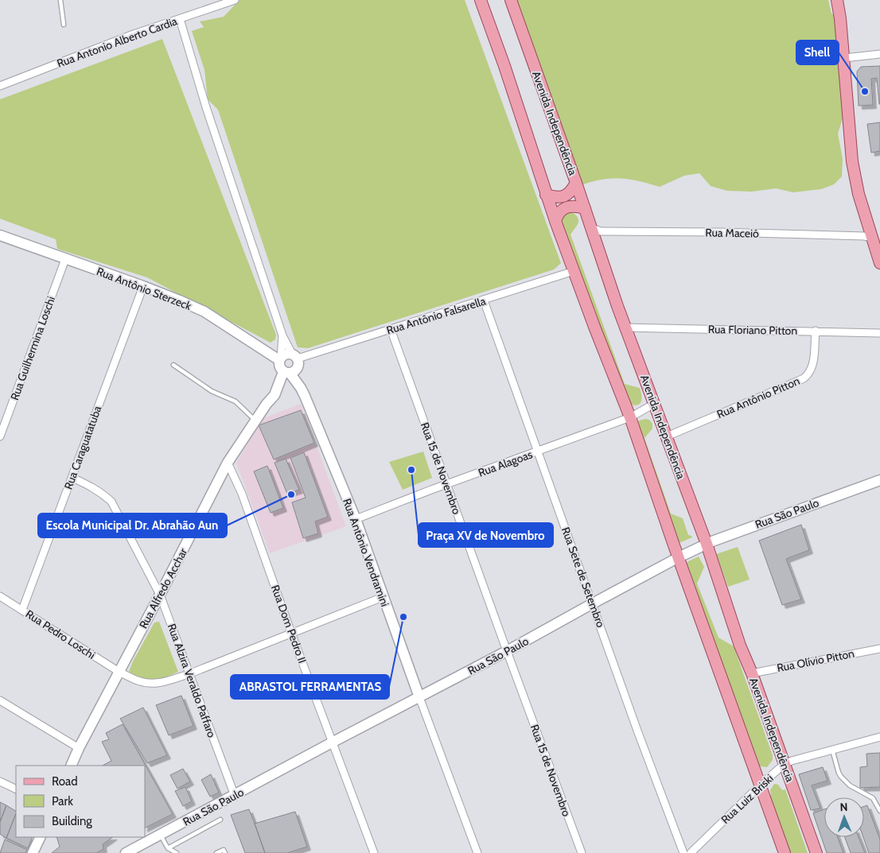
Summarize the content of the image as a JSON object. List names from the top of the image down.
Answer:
{
  "streets": {
    "main road": ["Avenida Independência"],
    "street": [
      "Rua Antonio Alberto Cardia",
      "Rua Maceió",
      "Rua Antônio Sterzeck",
      "Rua Antônio Falsarella",
      "Rua Floriano Pitton",
      "Rua Guilhermina Loschi",
      "Rua Antônio Pitton",
      "Rua Caraguatatuba",
      "Rua Alagoas",
      "Rua 15 de Novembro",
      "Rua São Paulo",
      "Rua Antônio Vendramini",
      "Rua Sete de Setembro",
      "Rua Alfredo Acchar",
      "Rua Dom Pedro II",
      "Rua Pedro Loschi",
      "Rua Olívio Pitton",
      "Rua Alzira Veraldo Paffaro",
      "Rua Luiz Briski"
    ]
  },
  "crossings": [
    ["Avenida Independência", "Rua Maceió"],
    ["Avenida Independência", "Rua Floriano Pitton"],
    ["Avenida Independência", "Rua Antônio Pitton"],
    ["Avenida Independência", "Rua Alagoas"],
    ["Avenida Independência", "Rua São Paulo"],
    ["Avenida Independência", "Rua Olívio Pitton"],
    ["Avenida Independência", "Rua Luiz Briski"],
    ["Rua Antônio Sterzeck", "Rua Antônio Falsarella"],
    ["Rua Antônio Sterzeck", "Rua Guilhermina Loschi"],
    ["Rua Antônio Sterzeck", "Rua Caraguatatuba"],
    ["Rua Antônio Sterzeck", "Rua Antônio Vendramini"],
    ["Rua Antônio Sterzeck", "Rua Alfredo Acchar"],
    ["Rua Antônio Falsarella", "Rua 15 de Novembro"],
    ["Rua Antônio Falsarella", "Rua Antônio Vendramini"],
    ["Rua Antônio Falsarella", "Rua Sete de Setembro"],
    ["Rua Antônio Falsarella", "Rua Alfredo Acchar"],
    ["Rua Floriano Pitton", "Rua Antônio Pitton"],
    ["Rua Caraguatatuba", "Rua Pedro Loschi"],
    ["Rua Caraguatatuba", "Rua Alzira Veraldo Paffaro"],
    ["Rua Alagoas", "Rua 15 de Novembro"],
    ["Rua Alagoas", "Rua Antônio Vendramini"],
    ["Rua Alagoas", "Rua Sete de Setembro"],
    ["Rua 15 de Novembro", "Rua São Paulo"],
    ["Rua São Paulo", "Rua Antônio Vendramini"],
    ["Rua São Paulo", "Rua Sete de Setembro"],
    ["Rua São Paulo", "Rua Dom Pedro II"],
    ["Rua São Paulo", "Rua Alzira Veraldo Paffaro"],
    ["Rua Antônio Vendramini", "Rua Alfredo Acchar"],
    ["Rua Antônio Vendramini", "Rua Pedro Loschi"],
    ["Rua Alfredo Acchar", "Rua Dom Pedro II"],
    ["Rua Alfredo Acchar", "Rua Pedro Loschi"],
    ["Rua Alfredo Acchar", "Rua Alzira Veraldo Paffaro"],
    ["Rua Dom Pedro II", "Rua Pedro Loschi"],
    ["Rua Pedro Loschi", "Rua Alzira Veraldo Paffaro"]
  ],
  "places": [
    "Shell",
    "Praça XV de Novembro",
    "Escola Municipal Dr. Abrahão Aun",
    "ABRASTOL FERRAMENTAS"
  ],
  "legend": ["Road", "Park", "Building"],
  "north": "top"
}
